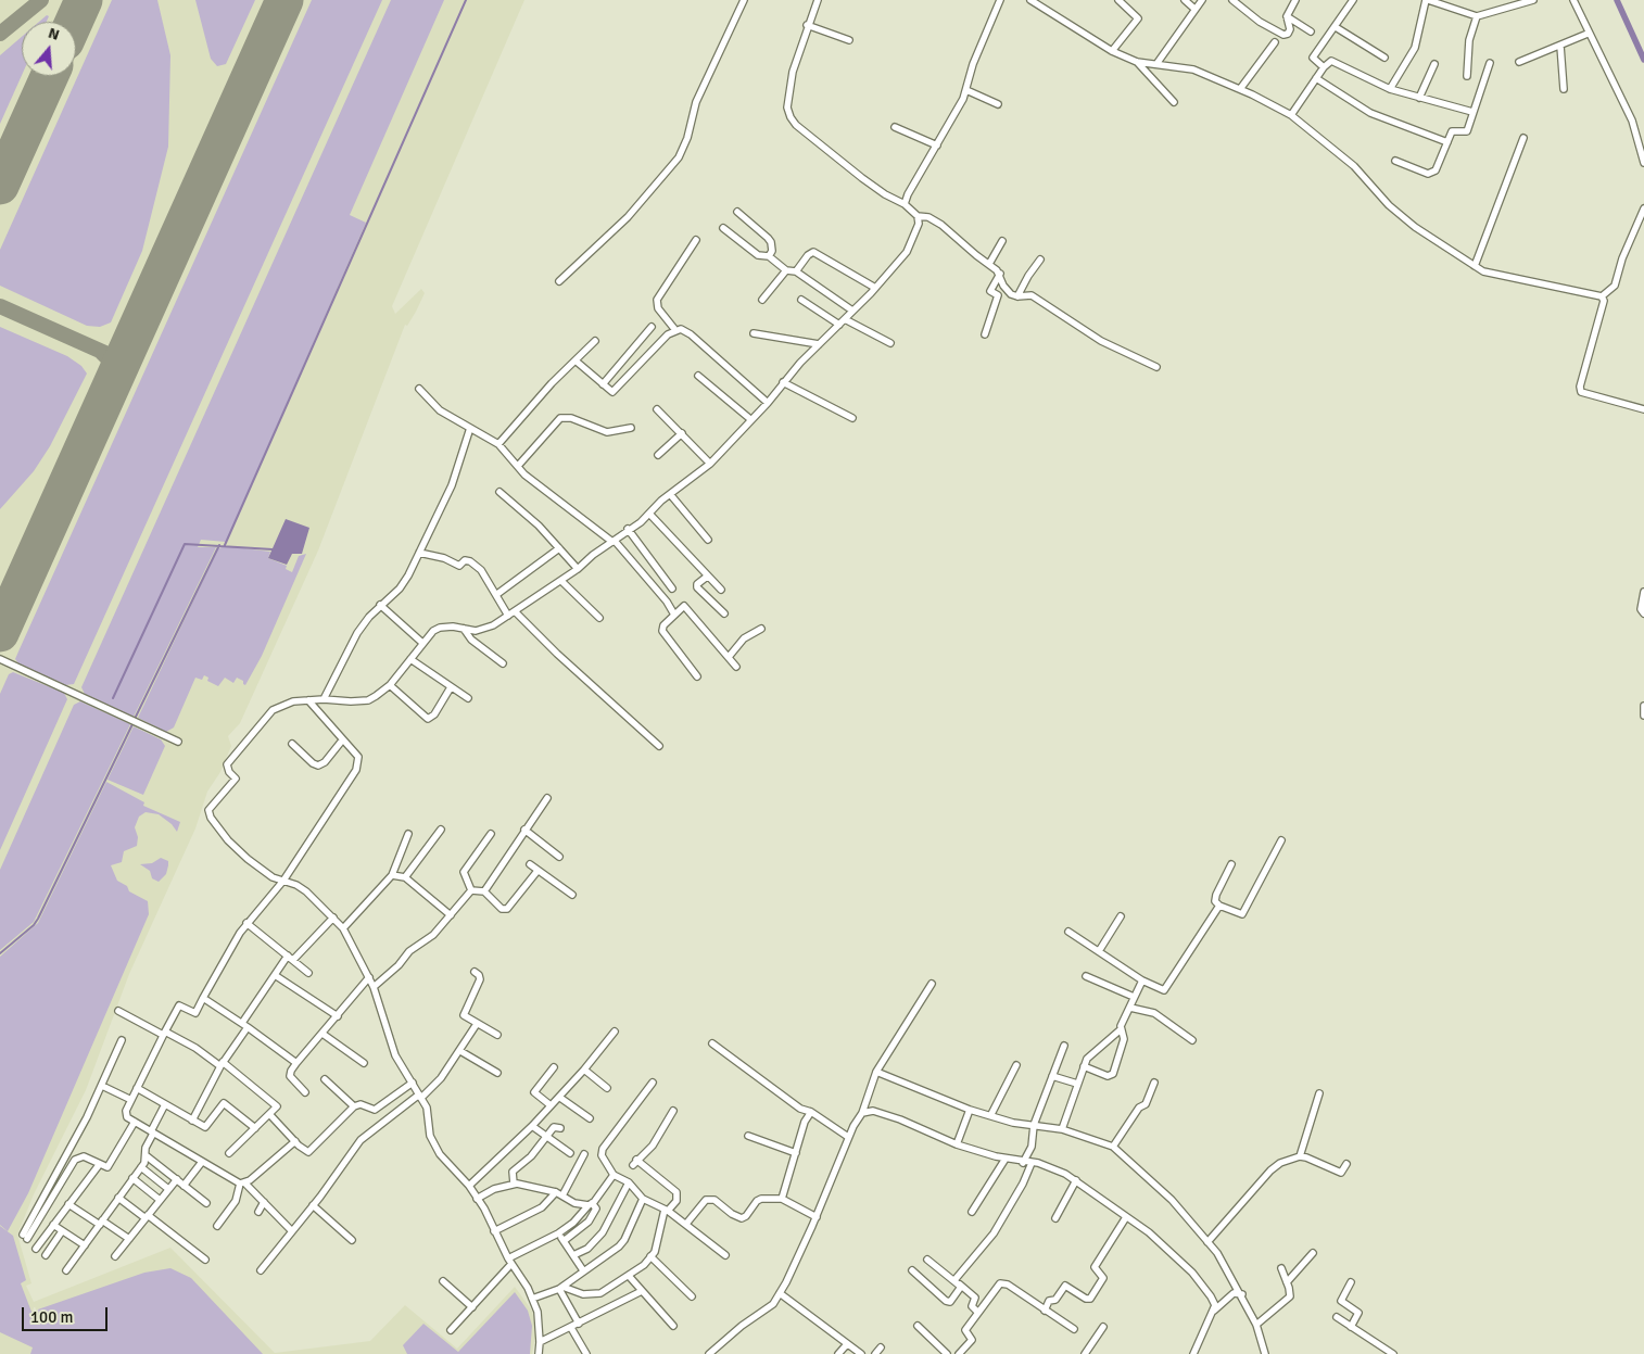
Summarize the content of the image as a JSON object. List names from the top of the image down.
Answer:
{
  "scale_bar": "100 m",
  "north": "top"
}
